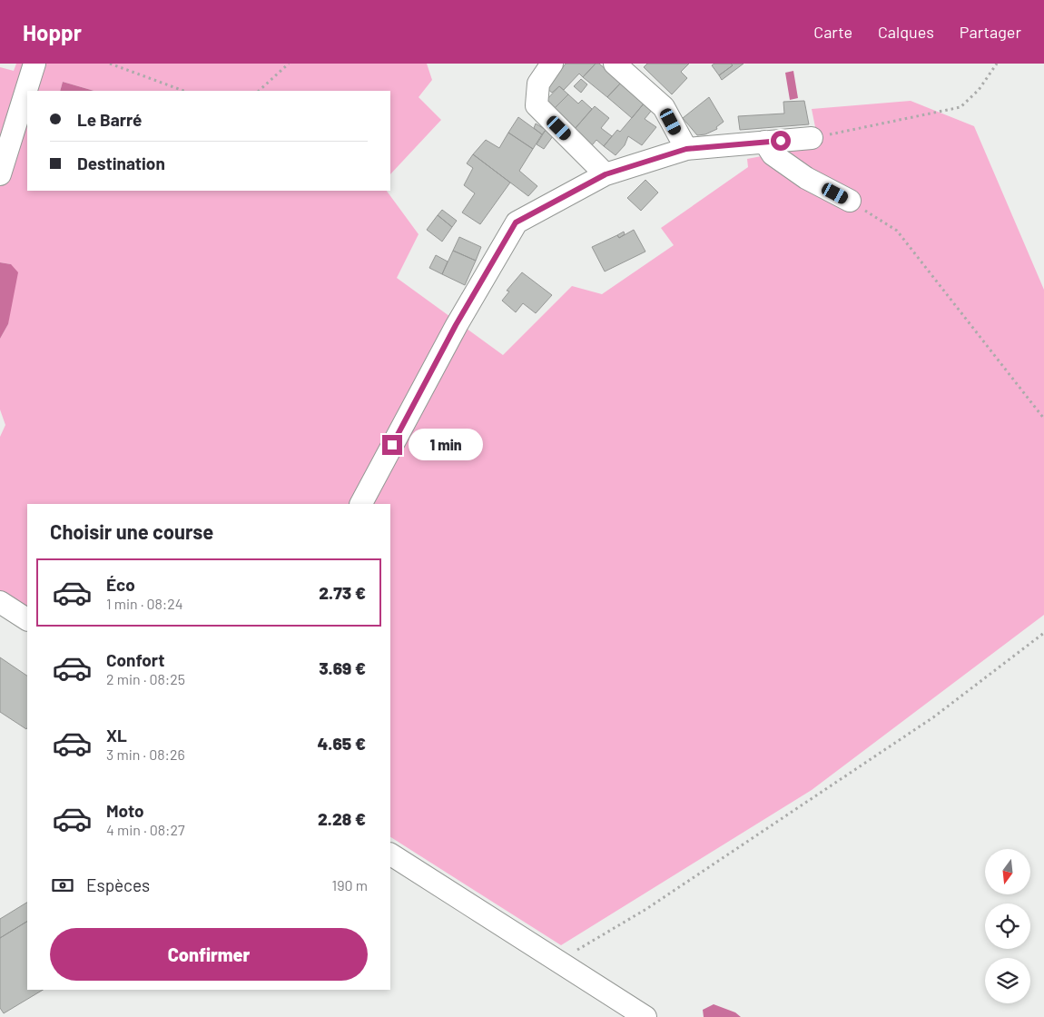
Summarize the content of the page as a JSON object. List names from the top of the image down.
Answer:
{
  "north": "bottom",
  "page": {
    "header": "Hoppr",
    "nav": ["Carte", "Calques", "Partager"],
    "banner": ["Le Barré", "Destination"],
    "bubble": "1 min",
    "heading": "Choisir une course",
    "list": [
      {
        "name": "Éco",
        "note": "1 min · 08:24",
        "value": "2.73 €"
      },
      {
        "name": "Confort",
        "note": "2 min · 08:25",
        "value": "3.69 €"
      },
      {
        "name": "XL",
        "note": "3 min · 08:26",
        "value": "4.65 €"
      },
      {
        "name": "Moto",
        "note": "4 min · 08:27",
        "value": "2.28 €"
      }
    ],
    "pay": ["Espèces", "190 m"],
    "buttons": "Confirmer"
  }
}
